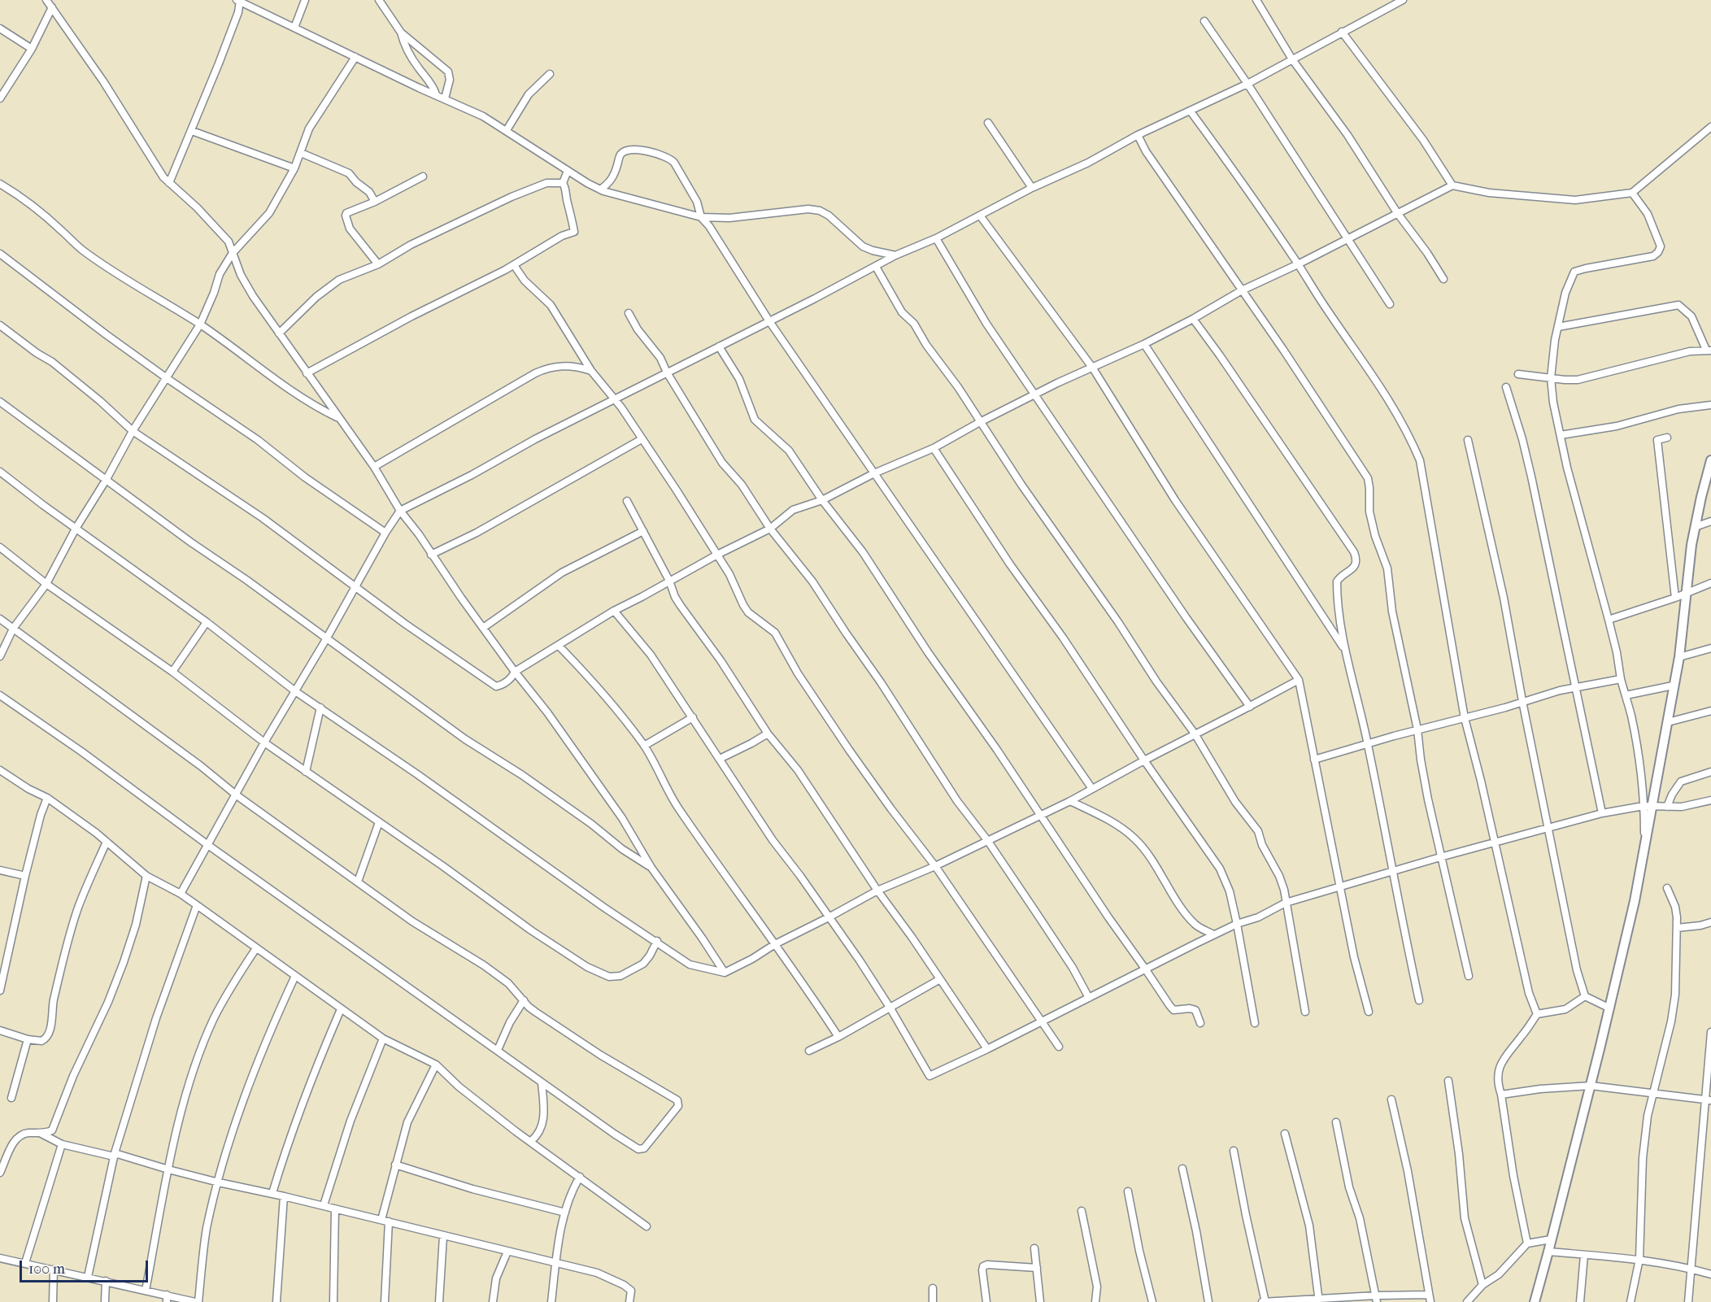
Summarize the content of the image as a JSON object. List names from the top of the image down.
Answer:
{
  "scale_bar": "100 m"
}
